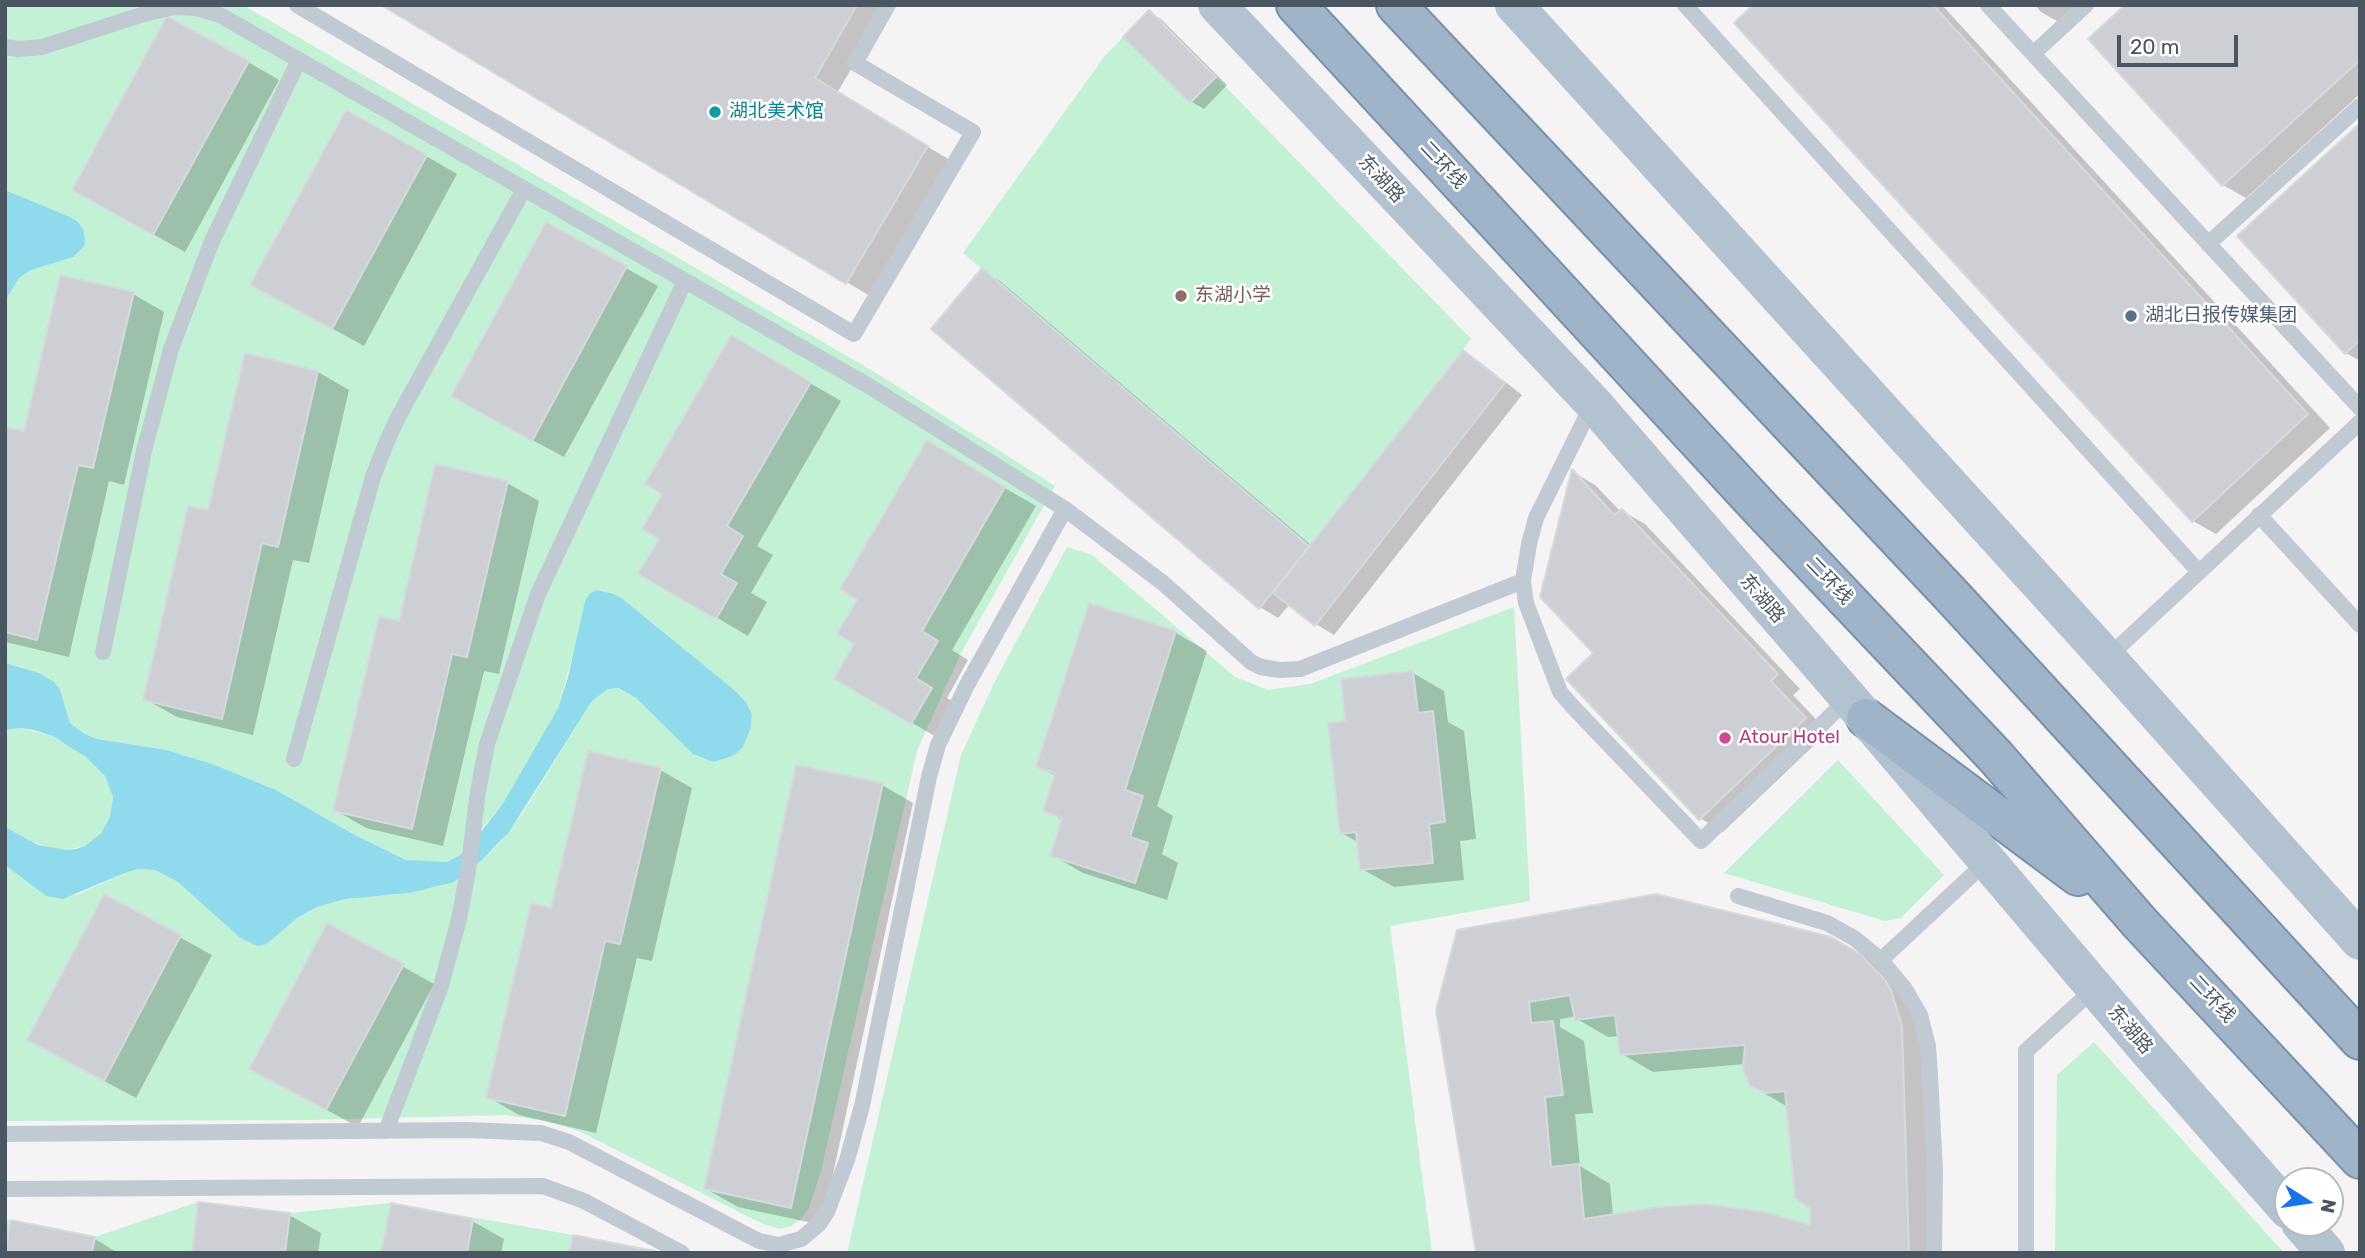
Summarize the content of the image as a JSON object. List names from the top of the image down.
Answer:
{
  "streets": {
    "highway": ["二环线"],
    "main road": ["东湖路"]
  },
  "places": [
    "湖北美术馆",
    "东湖小学",
    "湖北日报传媒集团",
    "Atour Hotel"
  ],
  "scale_bar": "20 m",
  "north": "right"
}
